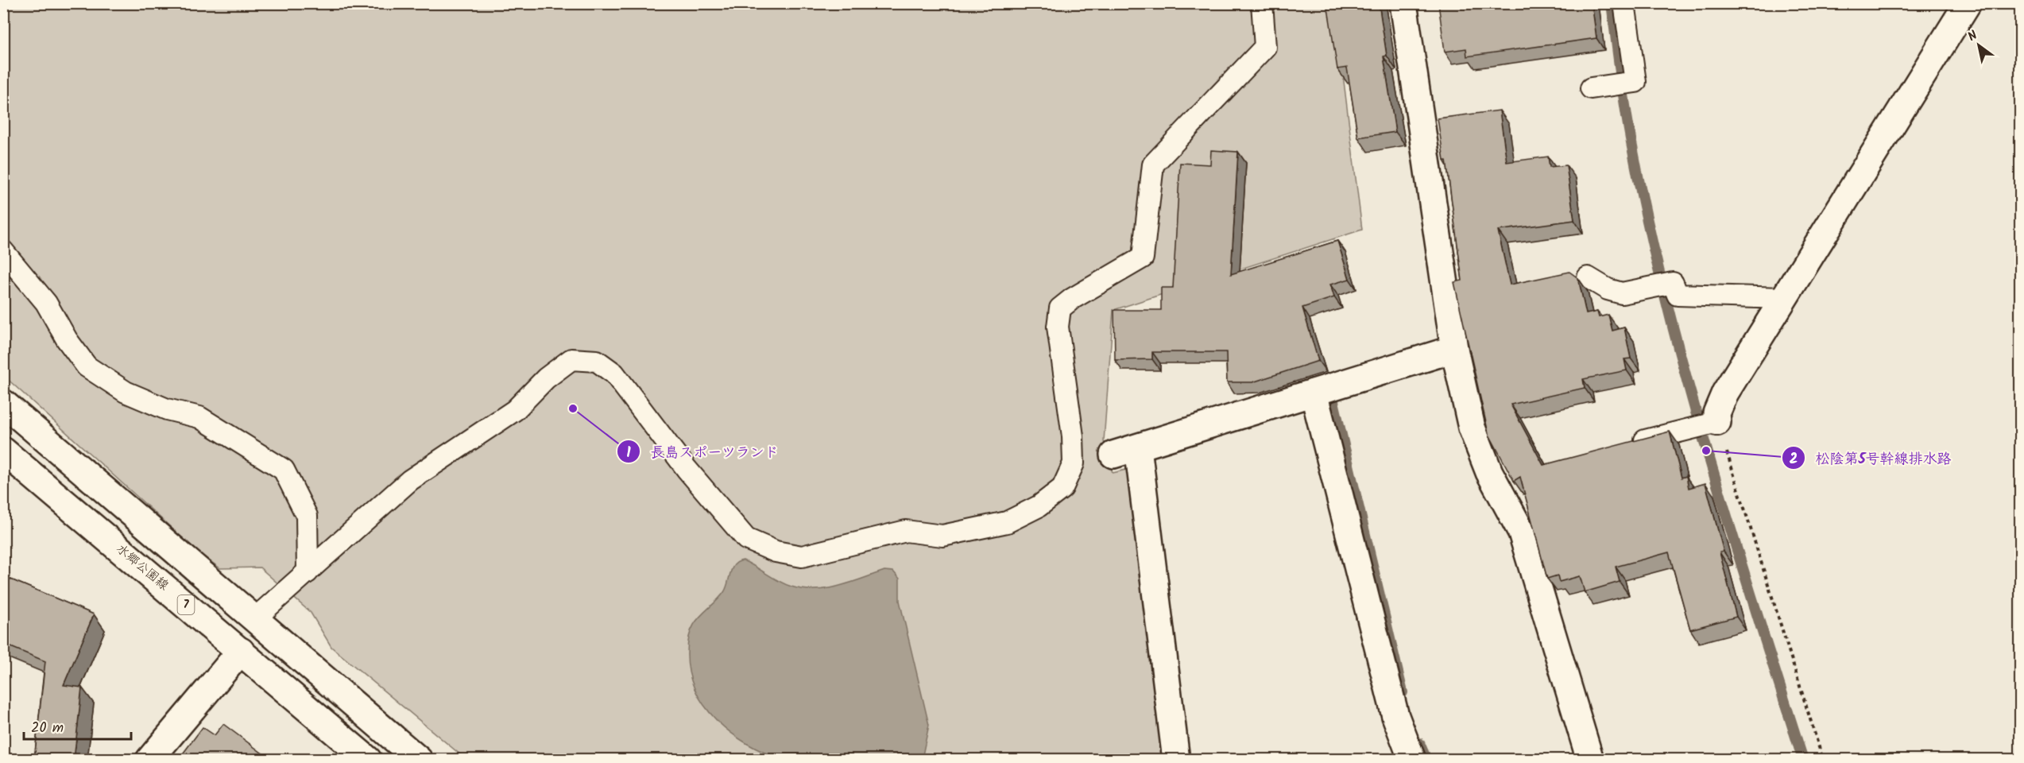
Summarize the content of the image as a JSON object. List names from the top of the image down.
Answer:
{
  "streets": {
    "street": ["水郷公園線", "7"]
  },
  "places": ["長島スポーツランド", "松陰第5号幹線排水路"],
  "scale_bar": "20 m",
  "north": "top left"
}
